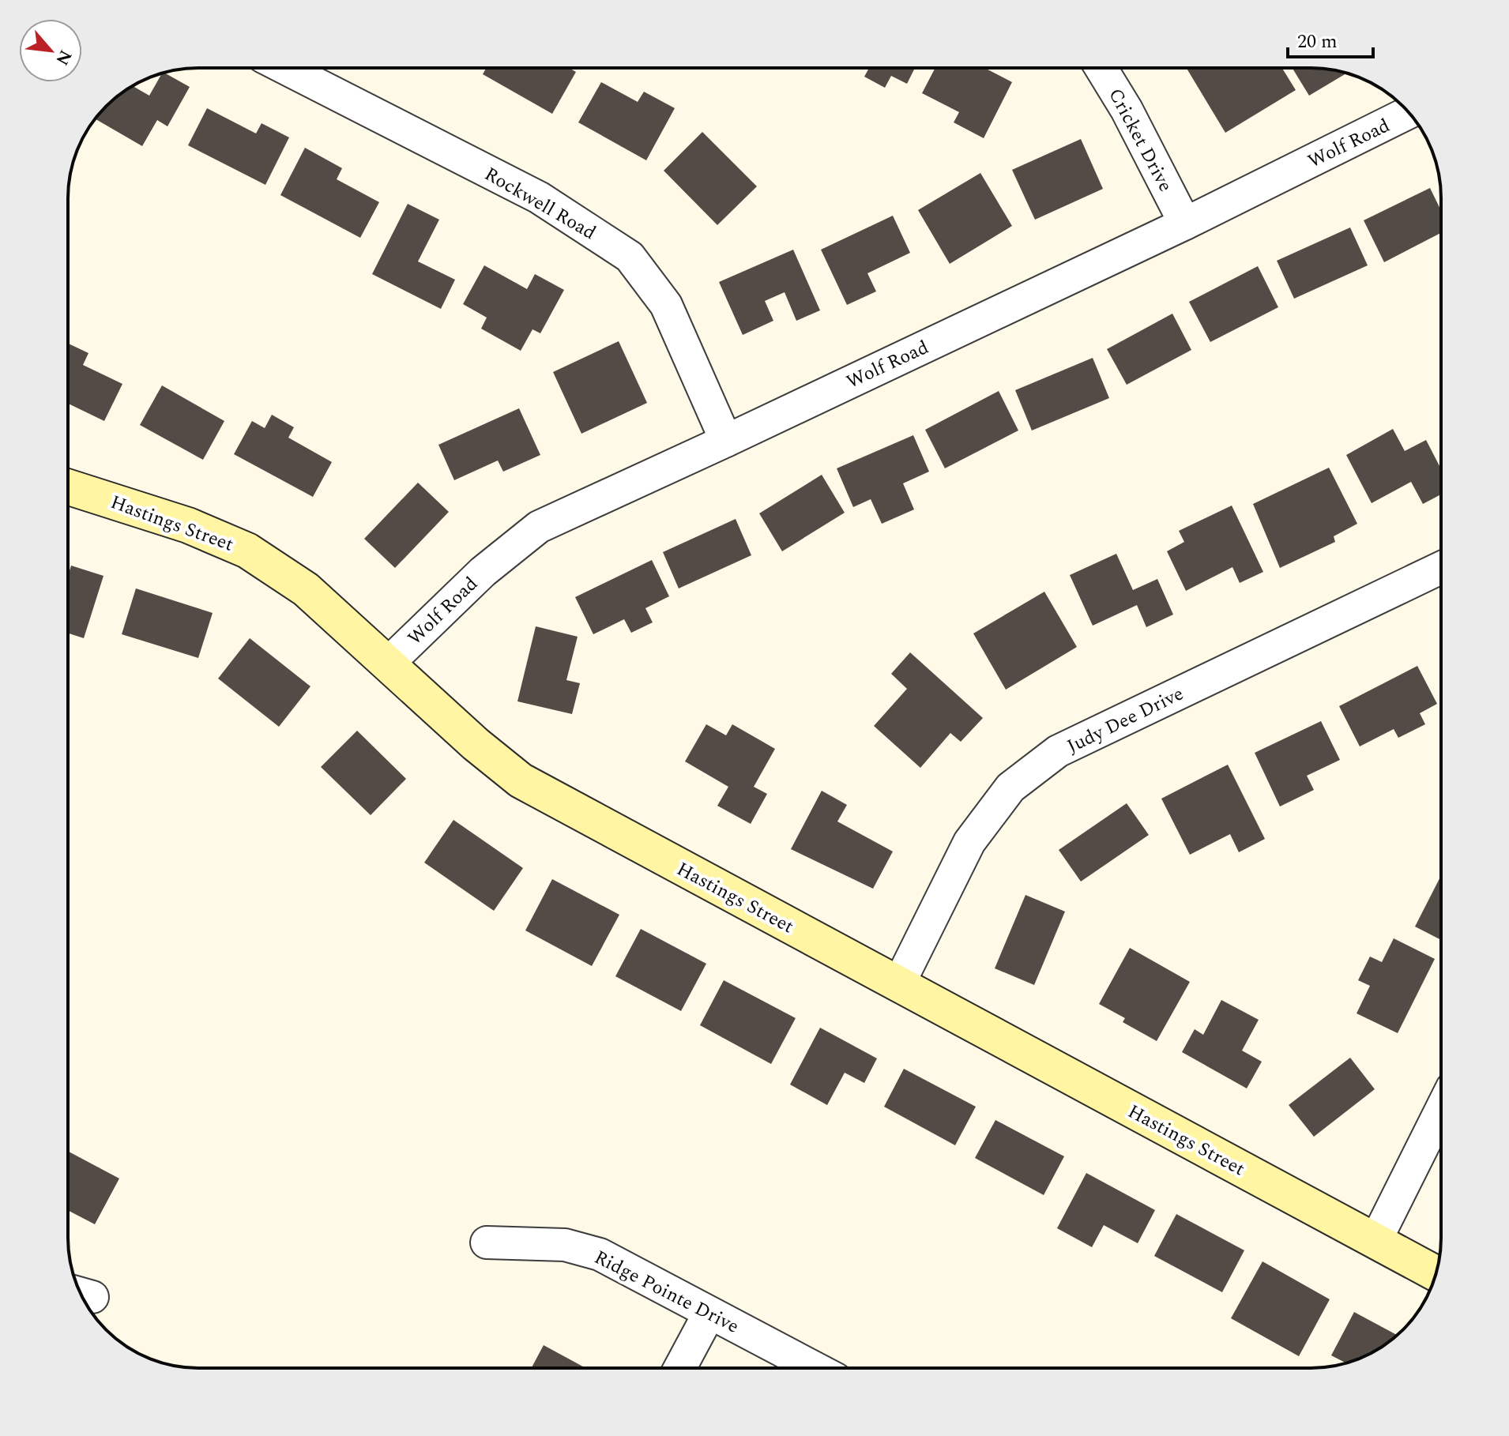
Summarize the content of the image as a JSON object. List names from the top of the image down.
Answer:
{
  "streets": {
    "street": [
      "Cricket Drive",
      "Wolf Road",
      "Rockwell Road",
      "Hastings Street",
      "Judy Dee Drive",
      "Ridge Pointe Drive"
    ]
  },
  "crossings": [
    ["Cricket Drive", "Wolf Road"],
    ["Wolf Road", "Rockwell Road"],
    ["Wolf Road", "Hastings Street"],
    ["Hastings Street", "Judy Dee Drive"]
  ],
  "scale_bar": "20 m",
  "north": "bottom right"
}
